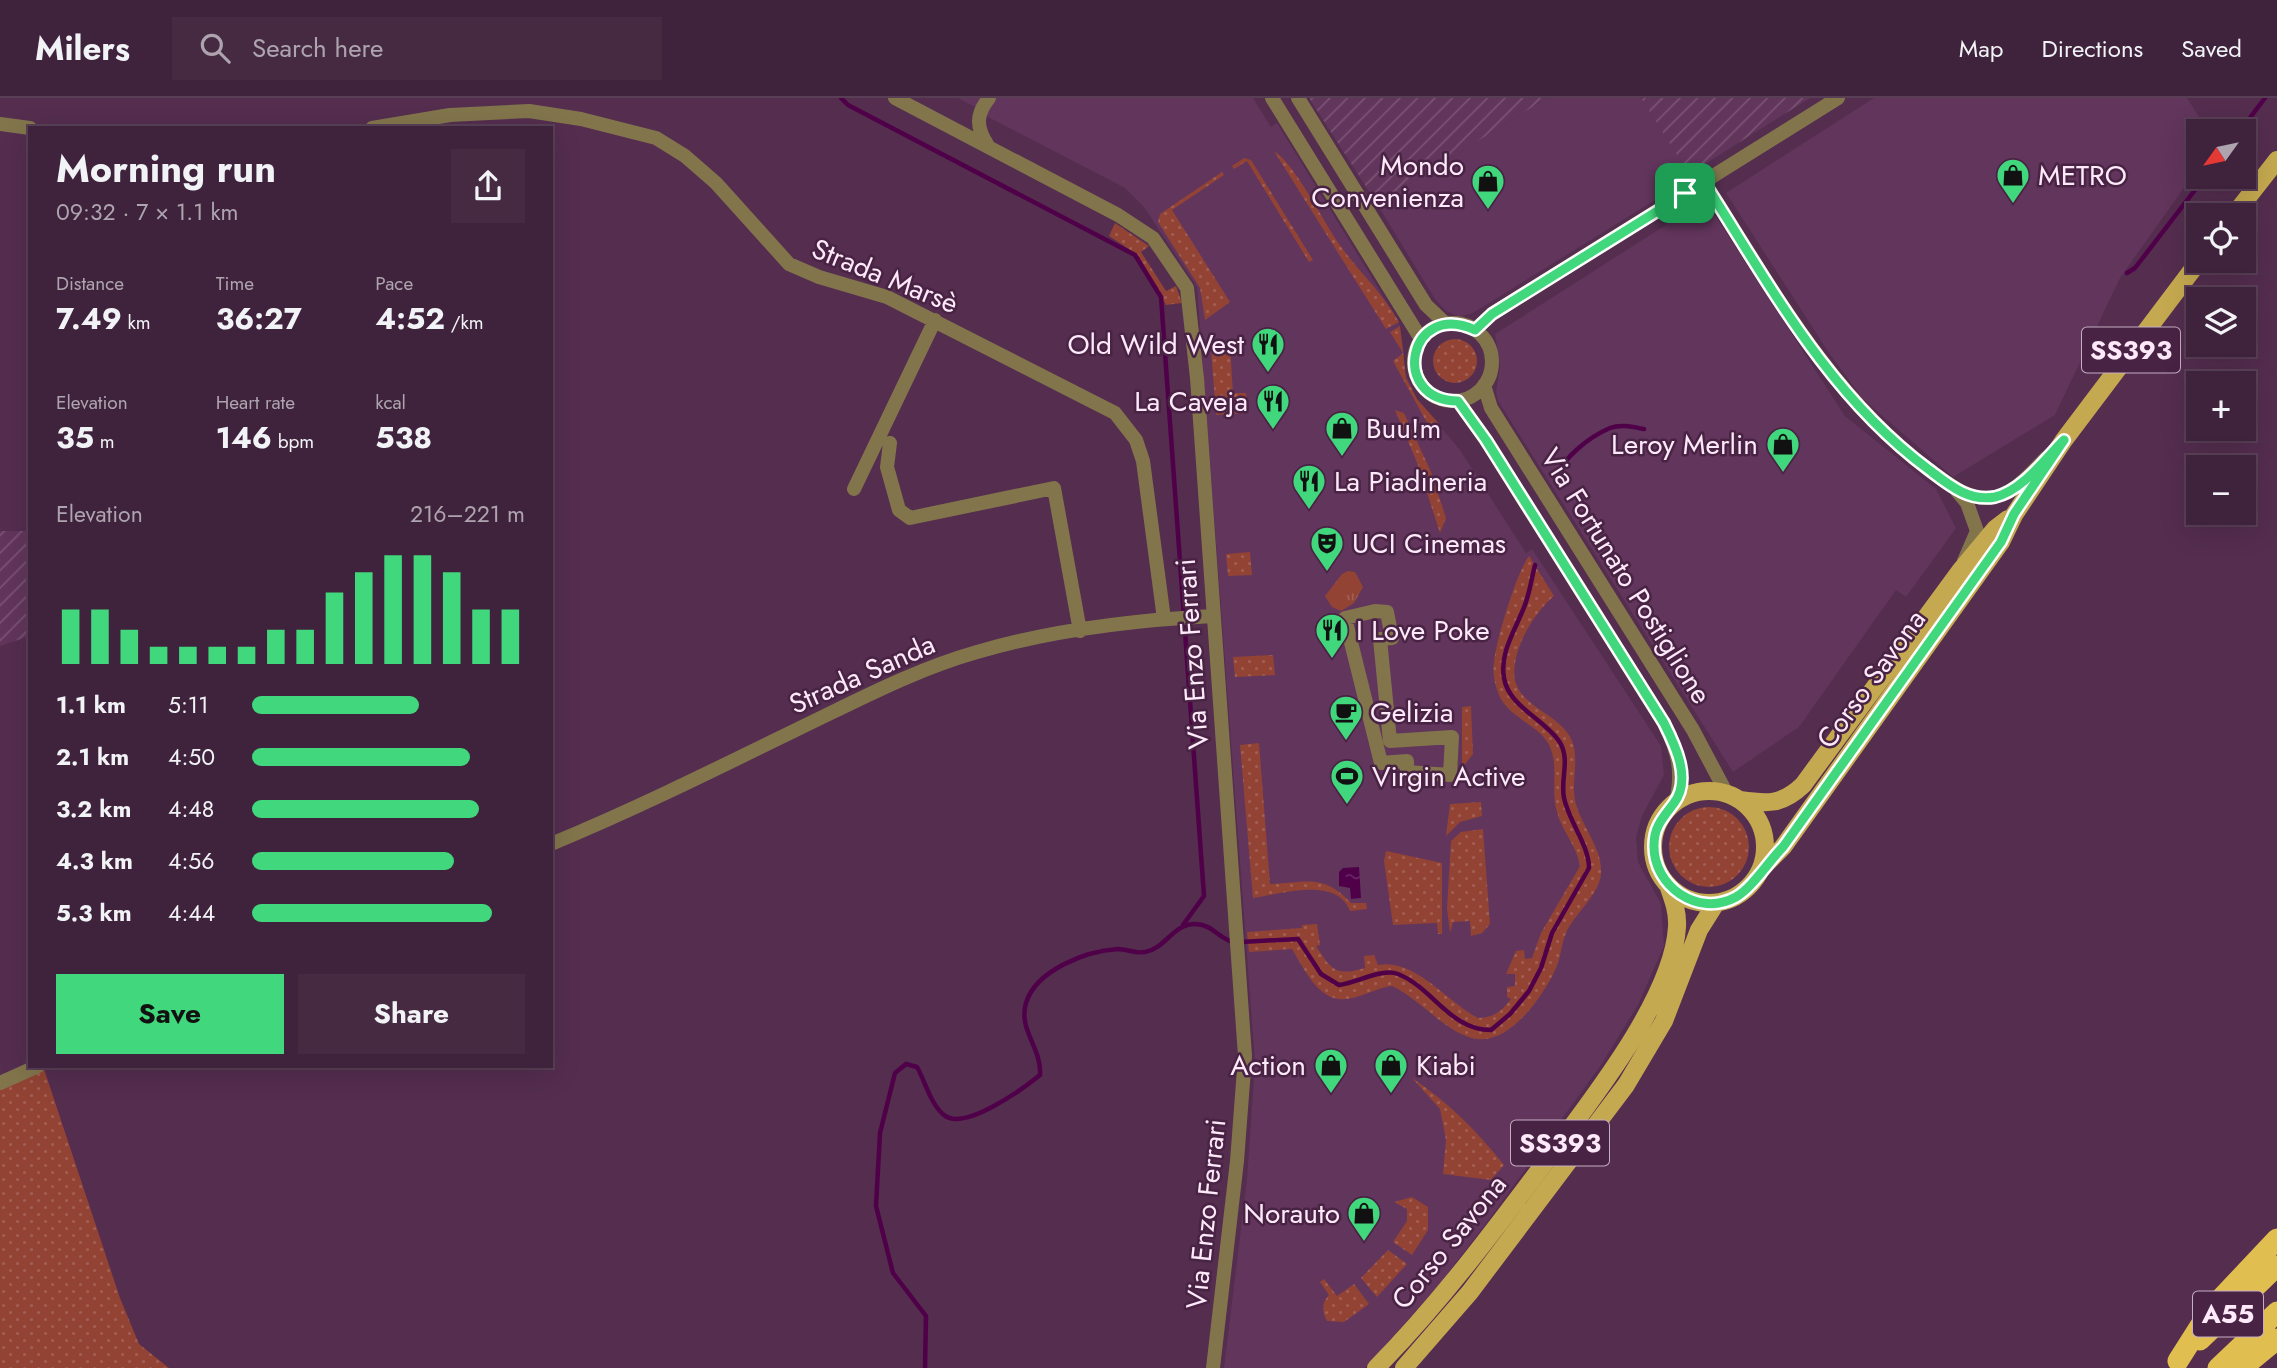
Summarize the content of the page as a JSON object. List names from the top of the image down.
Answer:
{
  "streets": {
    "highway": ["A55"],
    "main road": ["SS393", "Corso Savona"],
    "street": [
      "Strada Marsè",
      "Via Fortunato Postiglione",
      "Via Enzo Ferrari",
      "Strada Sanda"
    ]
  },
  "crossings": [
    ["Strada Marsè", "Strada Sanda"],
    ["Via Fortunato Postiglione", "Corso Savona"],
    ["Via Enzo Ferrari", "Strada Sanda"]
  ],
  "places": {
    "shop": [
      "METRO",
      "Mondo Convenienza",
      "Buu!m",
      "Leroy Merlin",
      "Action",
      "Kiabi",
      "Norauto"
    ],
    "restaurant": [
      "Old Wild West",
      "La Caveja",
      "La Piadineria",
      "I Love Poke"
    ],
    "theatre": ["UCI Cinemas"],
    "cafe": ["Gelizia"],
    "sports": ["Virgin Active"]
  },
  "north": "bottom left",
  "page": {
    "header": "Milers",
    "search": "Search here",
    "nav": ["Map", "Directions", "Saved"],
    "map_buttons": ["+", "−"],
    "heading": ["Morning run", "09:32 · 7 × 1.1 km"],
    "stats": [
      ["Distance", "7.49 km"],
      ["Time", "36:27"],
      ["Pace", "4:52 /km"],
      ["Elevation", "35 m"],
      ["Heart rate", "146 bpm"],
      ["kcal", "538"]
    ],
    "chart": ["Elevation", "216–221 m"],
    "list": [
      {
        "name": "1.1 km",
        "note": "5:11"
      },
      {
        "name": "2.1 km",
        "note": "4:50"
      },
      {
        "name": "3.2 km",
        "note": "4:48"
      },
      {
        "name": "4.3 km",
        "note": "4:56"
      },
      {
        "name": "5.3 km",
        "note": "4:44"
      }
    ],
    "buttons": ["Save", "Share"]
  }
}
